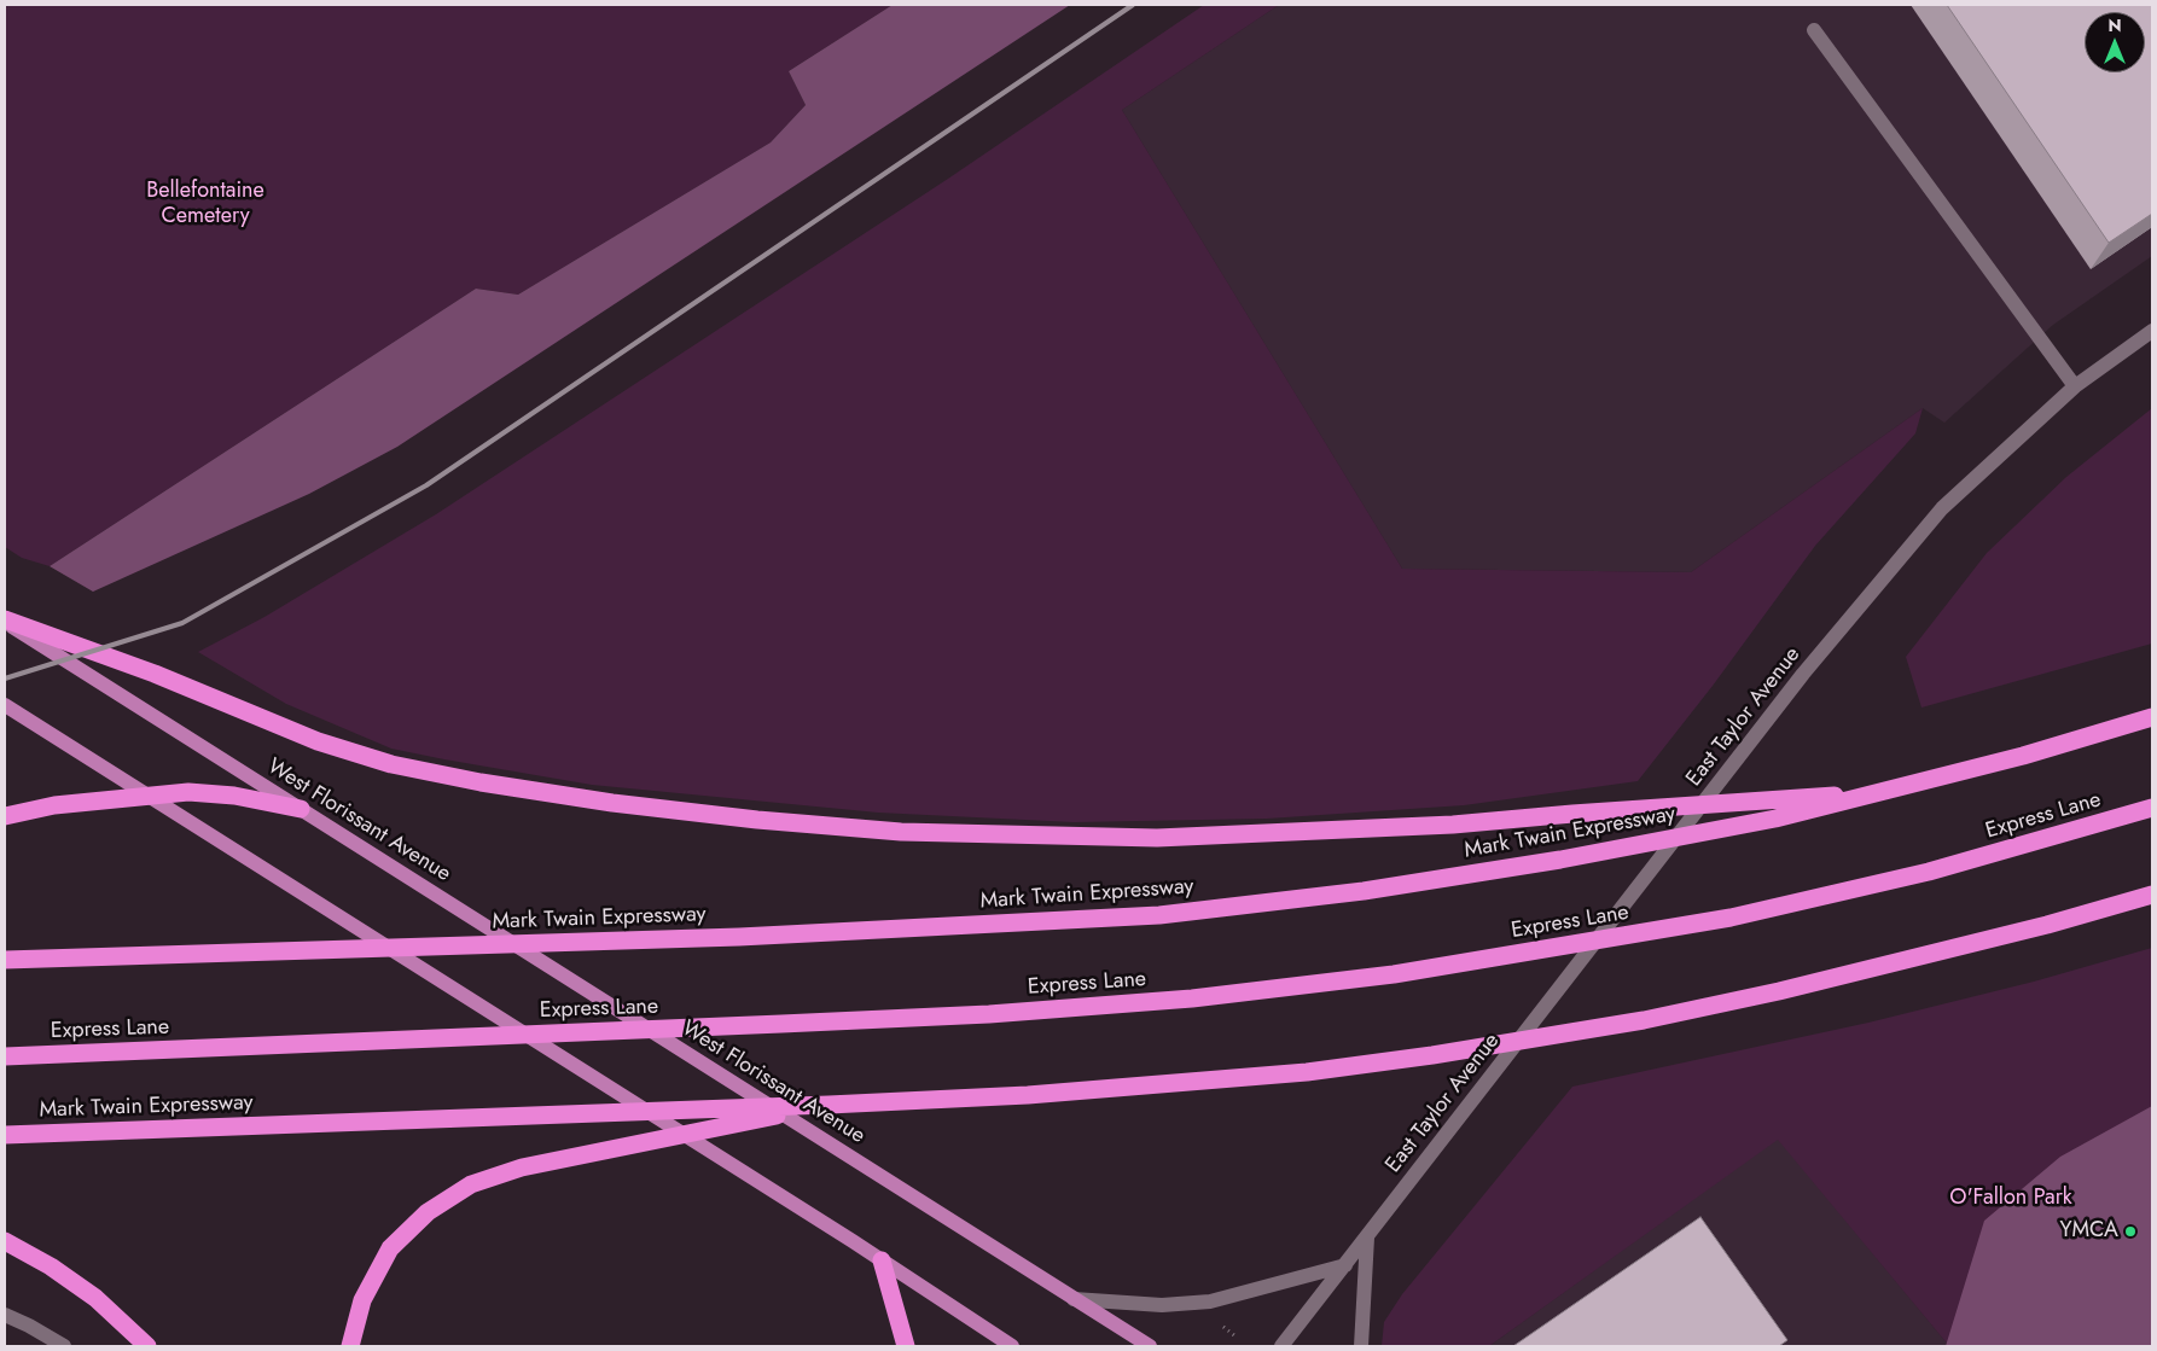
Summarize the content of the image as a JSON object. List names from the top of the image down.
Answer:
{
  "streets": {
    "highway": ["Express Lane", "Mark Twain Expressway"],
    "main road": ["West Florissant Avenue"],
    "street": ["East Taylor Avenue"]
  },
  "parks": ["Bellefontaine Cemetery", "O'Fallon Park"],
  "places": ["YMCA"],
  "north": "top"
}
